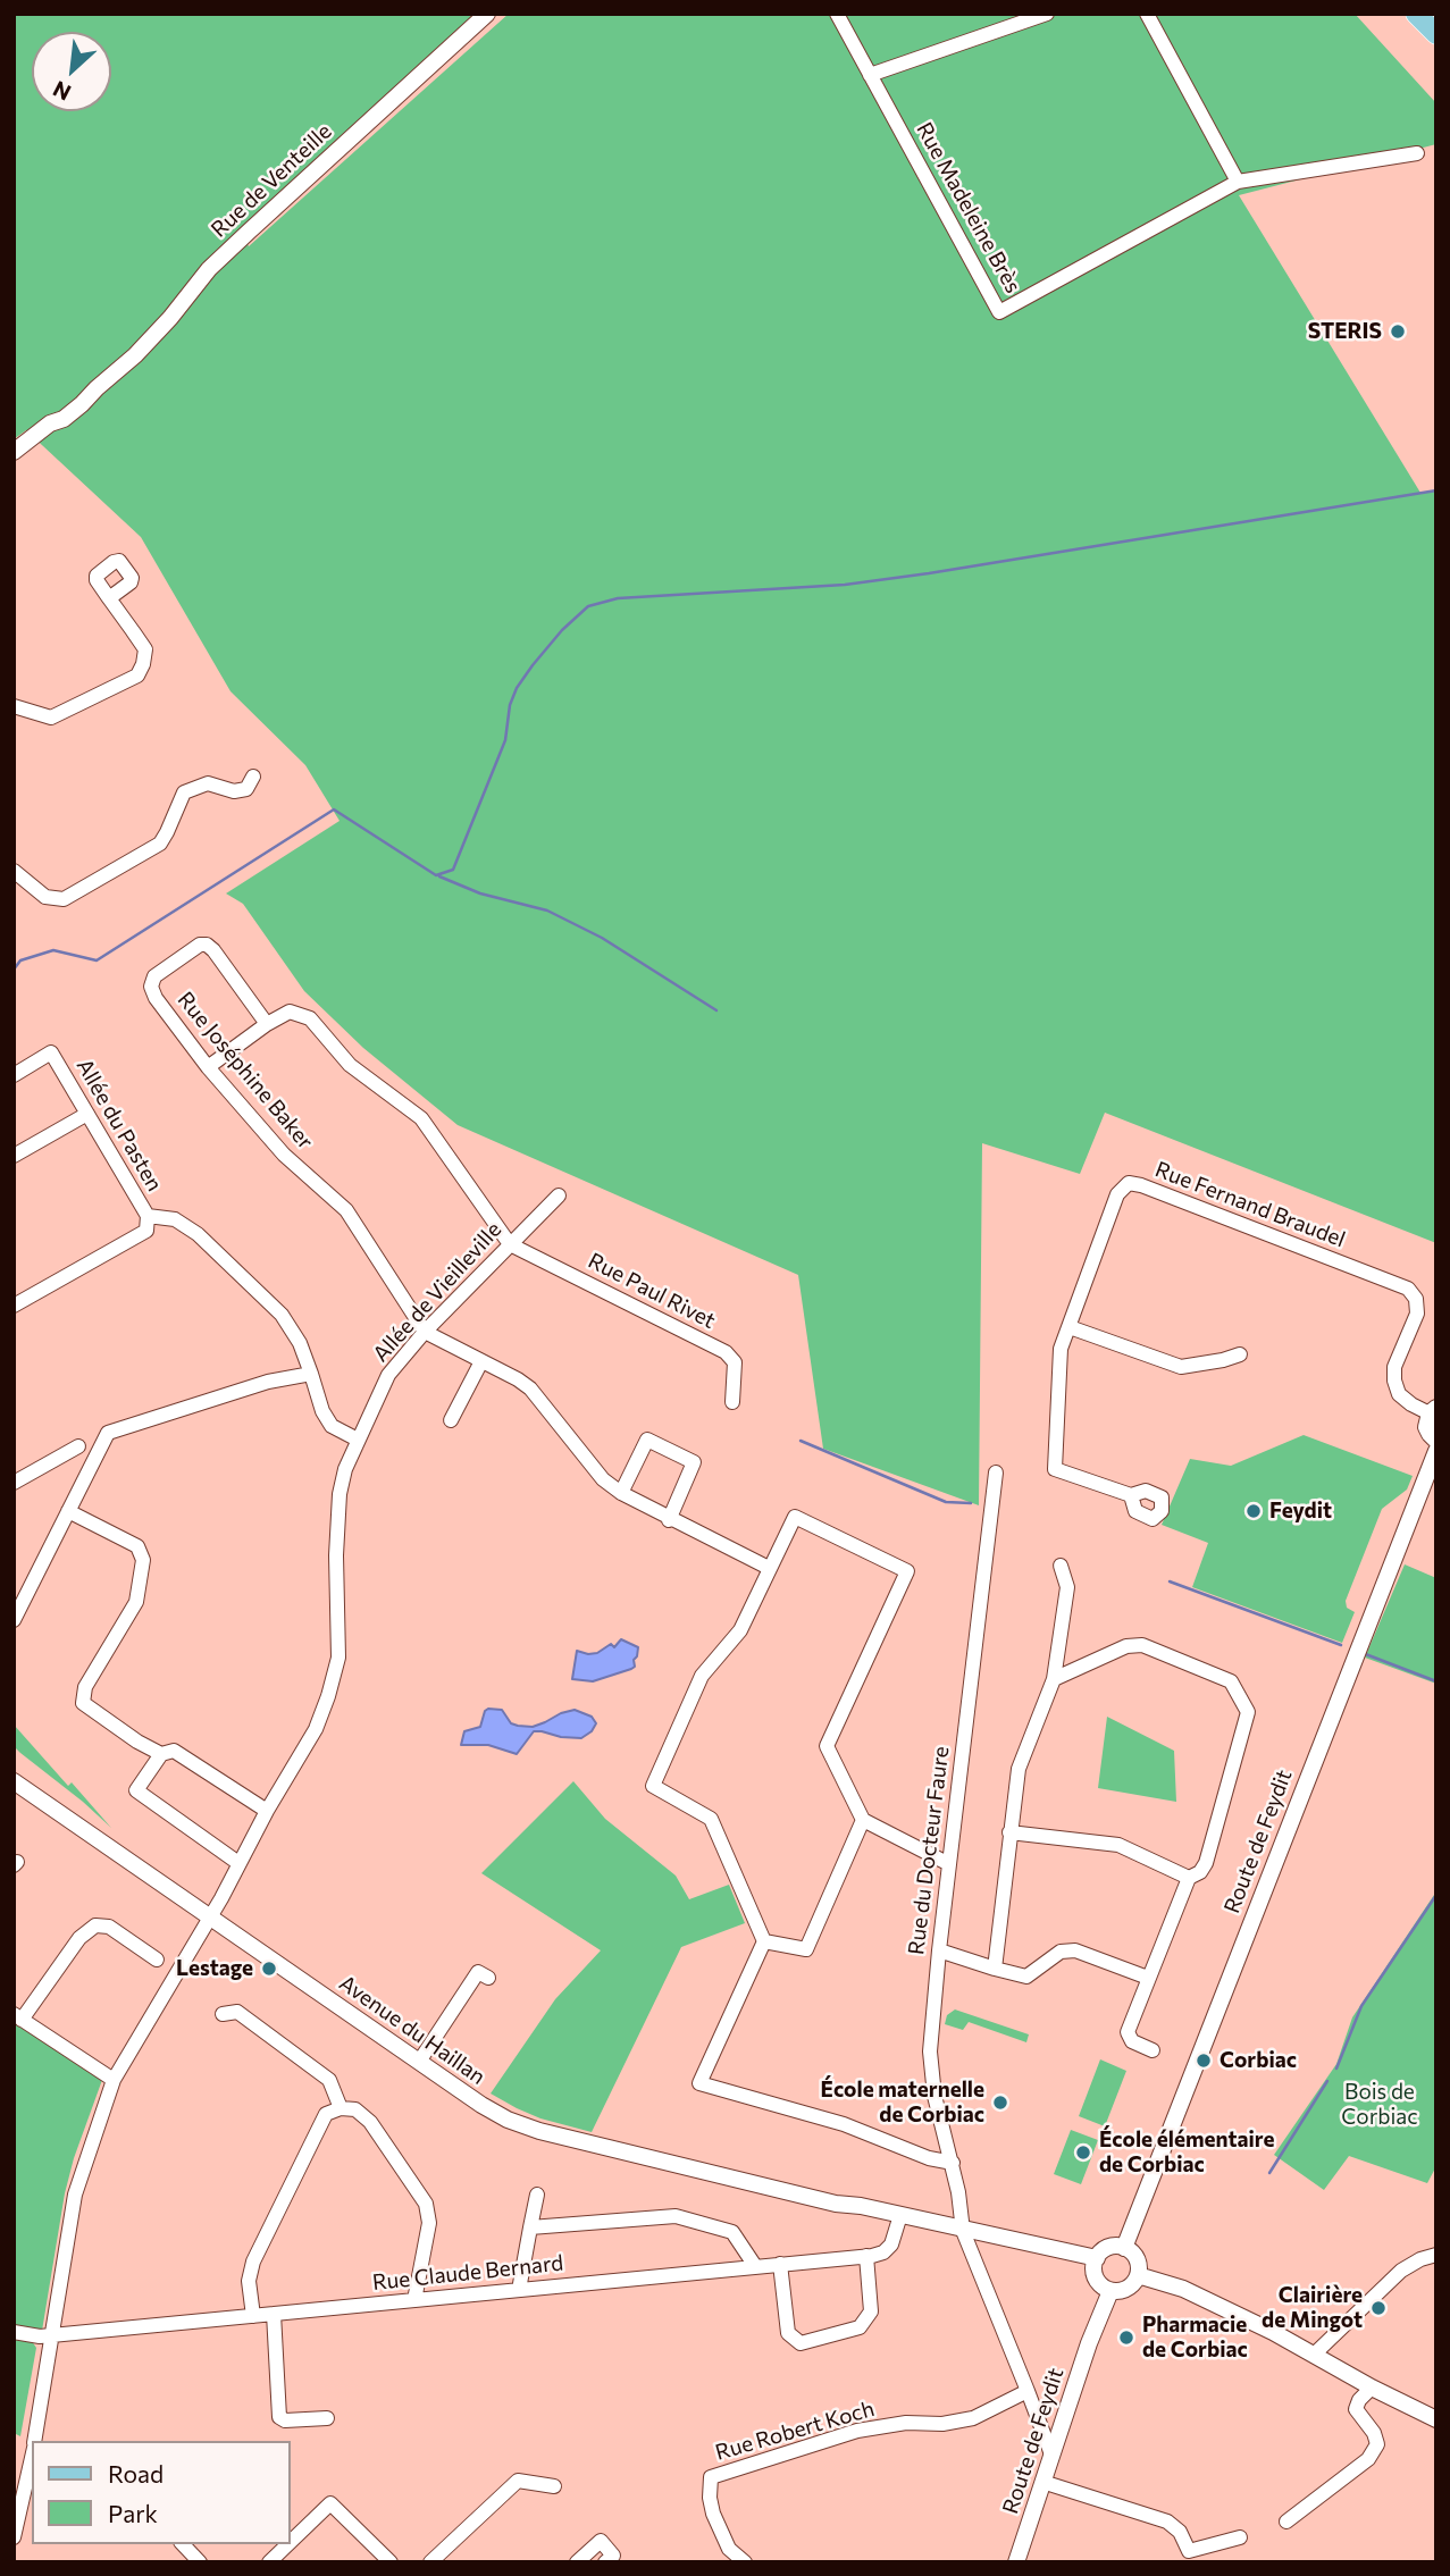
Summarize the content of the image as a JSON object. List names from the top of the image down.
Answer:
{
  "streets": {
    "street": [
      "Rue de Venteille",
      "Rue Madeleine Brès",
      "Rue Joséphine Baker",
      "Allée du Pasten",
      "Rue Fernand Braudel",
      "Rue Paul Rivet",
      "Allée de Vieilleville",
      "Route de Feydit",
      "Rue du Docteur Faure",
      "Avenue du Haillan",
      "Rue Claude Bernard",
      "Rue Robert Koch"
    ]
  },
  "crossings": [
    ["Rue Joséphine Baker", "Allée de Vieilleville"],
    ["Rue Paul Rivet", "Allée de Vieilleville"],
    ["Allée de Vieilleville", "Avenue du Haillan"],
    ["Allée de Vieilleville", "Rue Claude Bernard"],
    ["Route de Feydit", "Rue du Docteur Faure"],
    ["Route de Feydit", "Avenue du Haillan"],
    ["Rue du Docteur Faure", "Avenue du Haillan"],
    ["Rue du Docteur Faure", "Rue Robert Koch"]
  ],
  "parks": ["Bois de Corbiac"],
  "places": [
    "STERIS",
    "Feydit",
    "Lestage",
    "Corbiac",
    "École maternelle de Corbiac",
    "École élémentaire de Corbiac",
    "Clairière de Mingot",
    "Pharmacie de Corbiac"
  ],
  "legend": ["Road", "Park"],
  "north": "bottom left"
}
